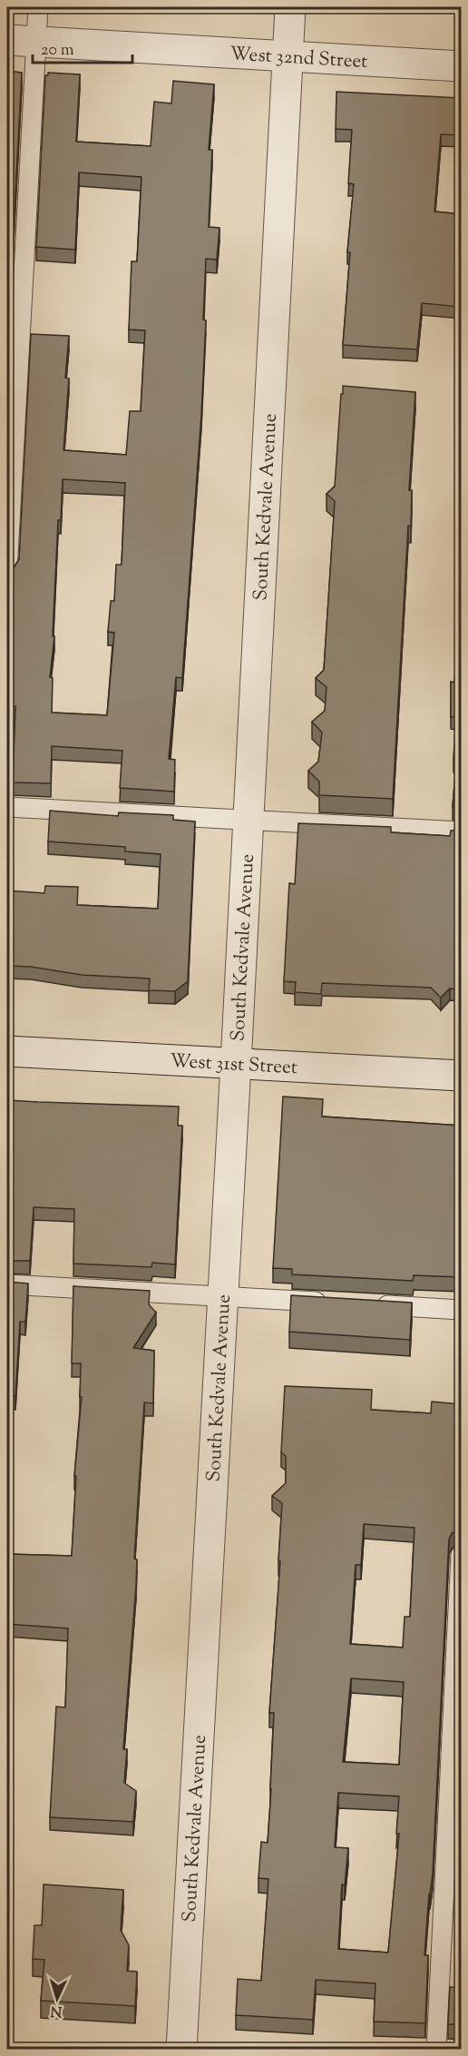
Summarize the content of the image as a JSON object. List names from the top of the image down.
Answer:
{
  "streets": {
    "street": ["West 32nd Street", "South Kedvale Avenue", "West 31st Street"]
  },
  "crossings": [
    ["West 32nd Street", "South Kedvale Avenue"],
    ["South Kedvale Avenue", "West 31st Street"]
  ],
  "scale_bar": "20 m",
  "north": "bottom"
}
